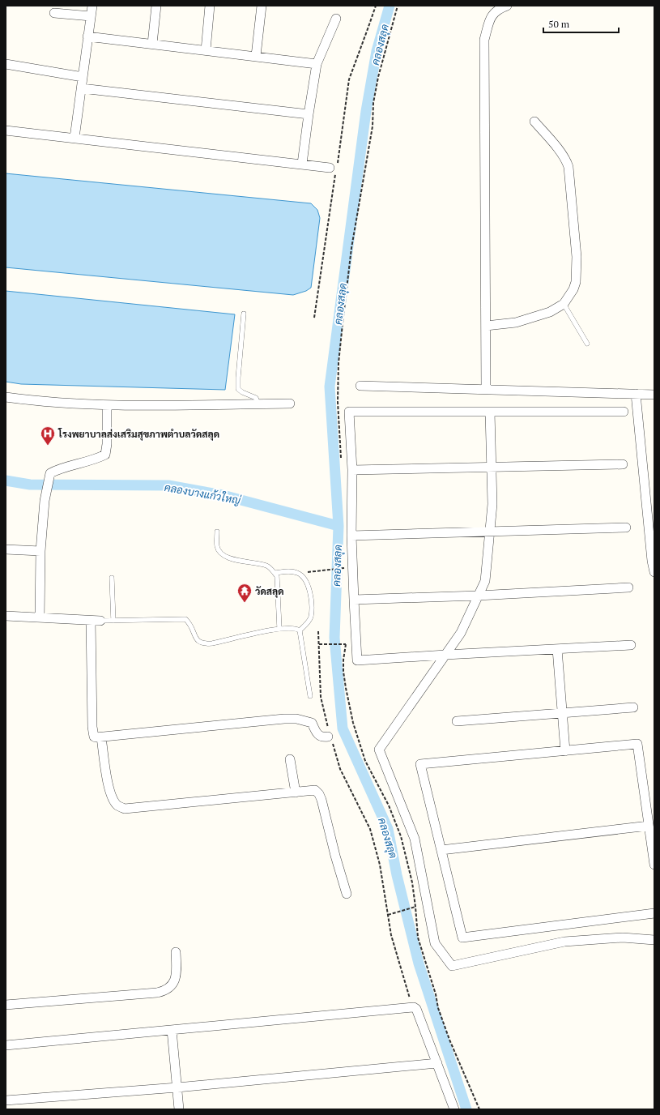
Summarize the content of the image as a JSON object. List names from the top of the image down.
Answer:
{
  "water": ["คลองสลุด", "คลองบางแก้วใหญ่"],
  "places": {
    "hospital": ["โรงพยาบาลส่งเสริมสุขภาพตำบลวัดสลุด"],
    "temple": ["วัดสลุด"]
  },
  "scale_bar": "50 m"
}
